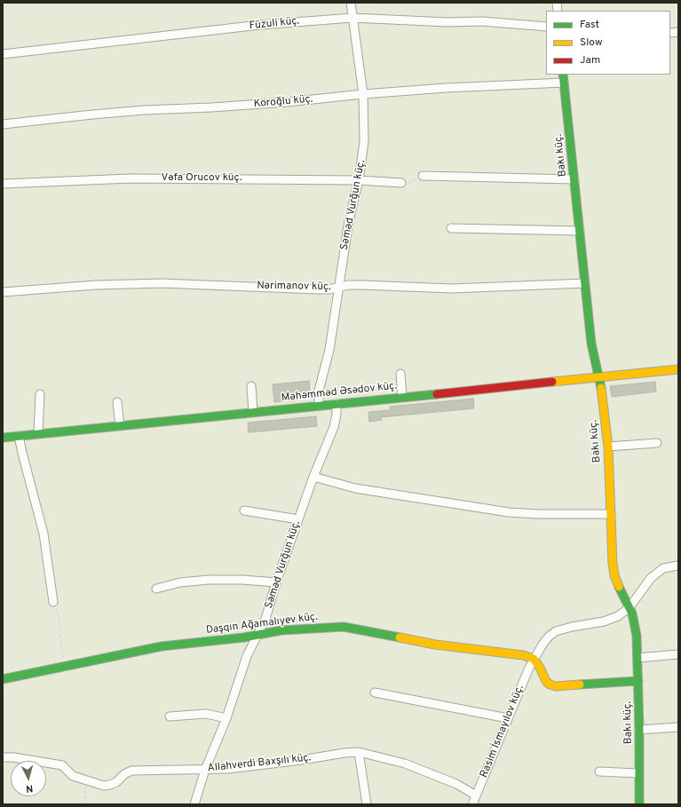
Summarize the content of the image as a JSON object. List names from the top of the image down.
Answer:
{
  "streets": {
    "street": [
      "Füzuli küç.",
      "Koroğlu küç.",
      "Bakı küç.",
      "Vəfa Orucov küç.",
      "Səməd Vurğun küç.",
      "Nərimanov küç.",
      "Məhəmməd Əsədov küç.",
      "Daşqın Ağamalıyev küç.",
      "Rasim İsmayılov küç.",
      "Allahverdi Baxşılı küç."
    ]
  },
  "crossings": [
    ["Füzuli küç.", "Səməd Vurğun küç."],
    ["Koroğlu küç.", "Bakı küç."],
    ["Koroğlu küç.", "Səməd Vurğun küç."],
    ["Bakı küç.", "Nərimanov küç."],
    ["Bakı küç.", "Məhəmməd Əsədov küç."],
    ["Bakı küç.", "Rasim İsmayılov küç."],
    ["Vəfa Orucov küç.", "Səməd Vurğun küç."],
    ["Səməd Vurğun küç.", "Nərimanov küç."],
    ["Səməd Vurğun küç.", "Məhəmməd Əsədov küç."],
    ["Səməd Vurğun küç.", "Daşqın Ağamalıyev küç."],
    ["Səməd Vurğun küç.", "Allahverdi Baxşılı küç."],
    ["Daşqın Ağamalıyev küç.", "Rasim İsmayılov küç."],
    ["Rasim İsmayılov küç.", "Allahverdi Baxşılı küç."]
  ],
  "legend": ["Fast", "Slow", "Jam"],
  "north": "bottom"
}
